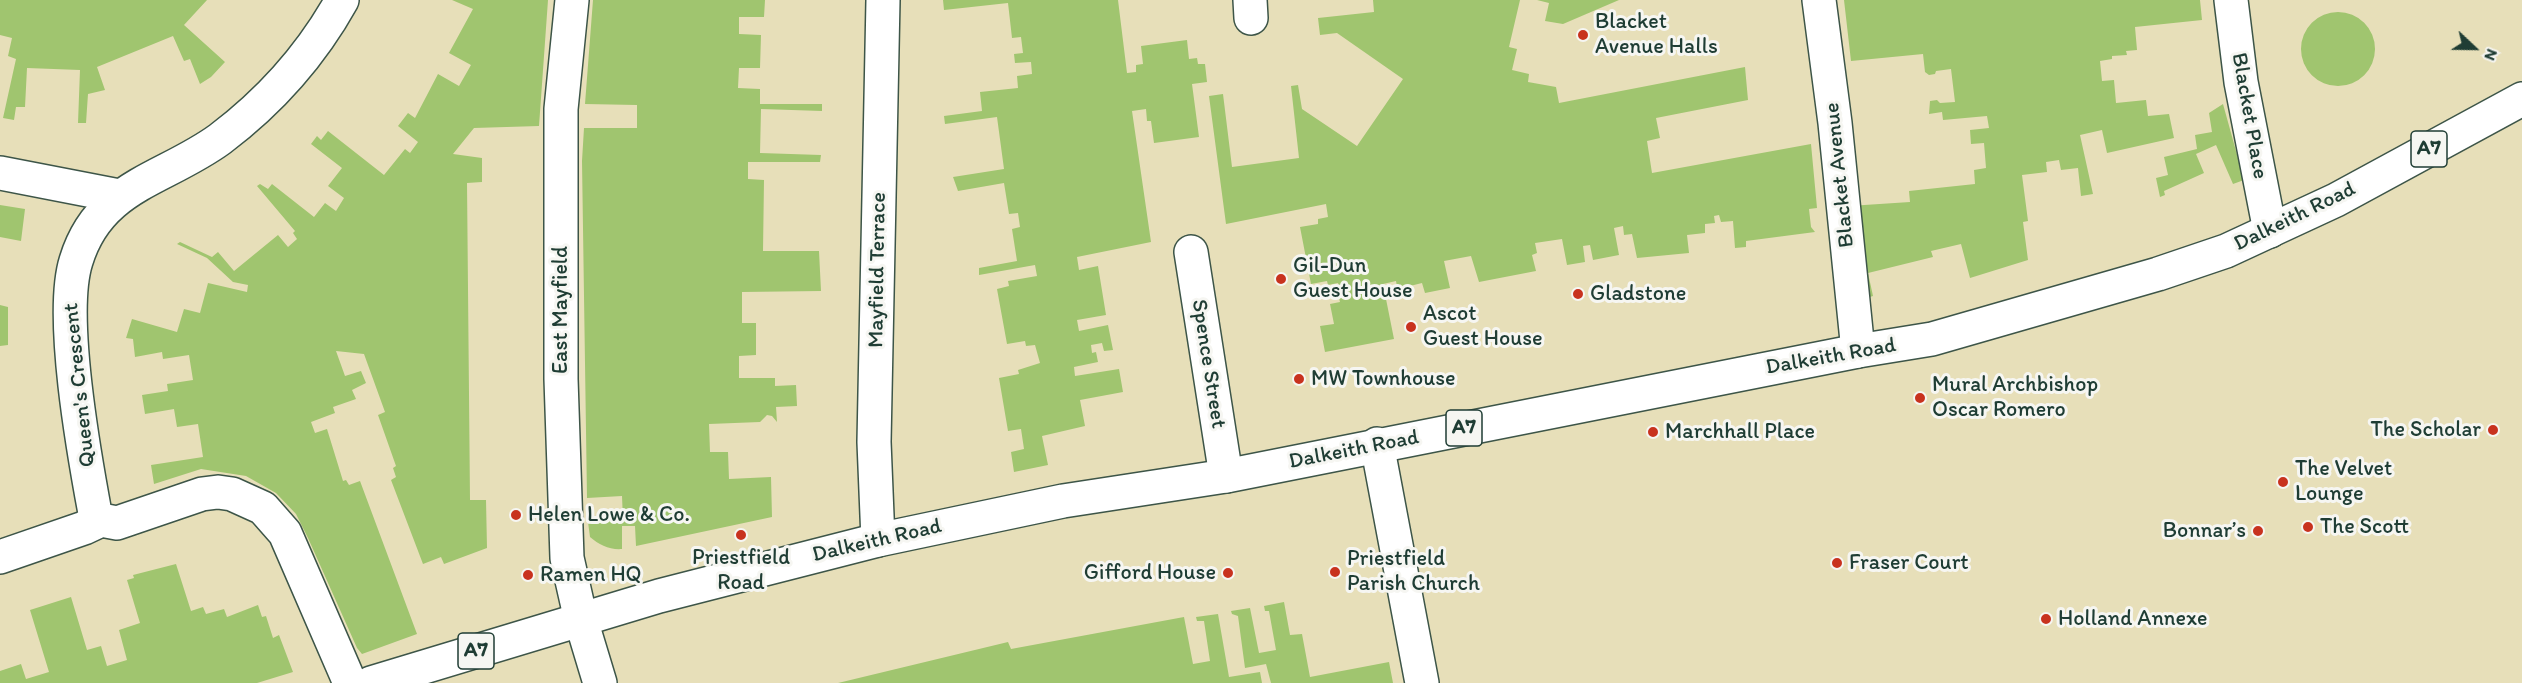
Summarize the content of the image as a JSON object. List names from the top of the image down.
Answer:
{
  "streets": {
    "street": [
      "Blacket Place",
      "A7",
      "Blacket Avenue",
      "Dalkeith Road",
      "Mayfield Terrace",
      "East Mayfield",
      "Spence Street",
      "Queen's Crescent"
    ]
  },
  "crossings": [
    ["Blacket Place", "Dalkeith Road"],
    ["Blacket Avenue", "Dalkeith Road"],
    ["Dalkeith Road", "Mayfield Terrace"],
    ["Dalkeith Road", "East Mayfield"],
    ["Dalkeith Road", "Spence Street"]
  ],
  "places": [
    "Blacket Avenue Halls",
    "Gil-Dun Guest House",
    "Gladstone",
    "Ascot Guest House",
    "MW Townhouse",
    "Mural Archbishop Oscar Romero",
    "The Scholar",
    "Marchhall Place",
    "The Velvet Lounge",
    "Helen Lowe & Co.",
    "The Scott",
    "Bonnar’s",
    "Priestfield Road",
    "Fraser Court",
    "Priestfield Parish Church",
    "Gifford House",
    "Ramen HQ",
    "Holland Annexe"
  ],
  "north": "right"
}
